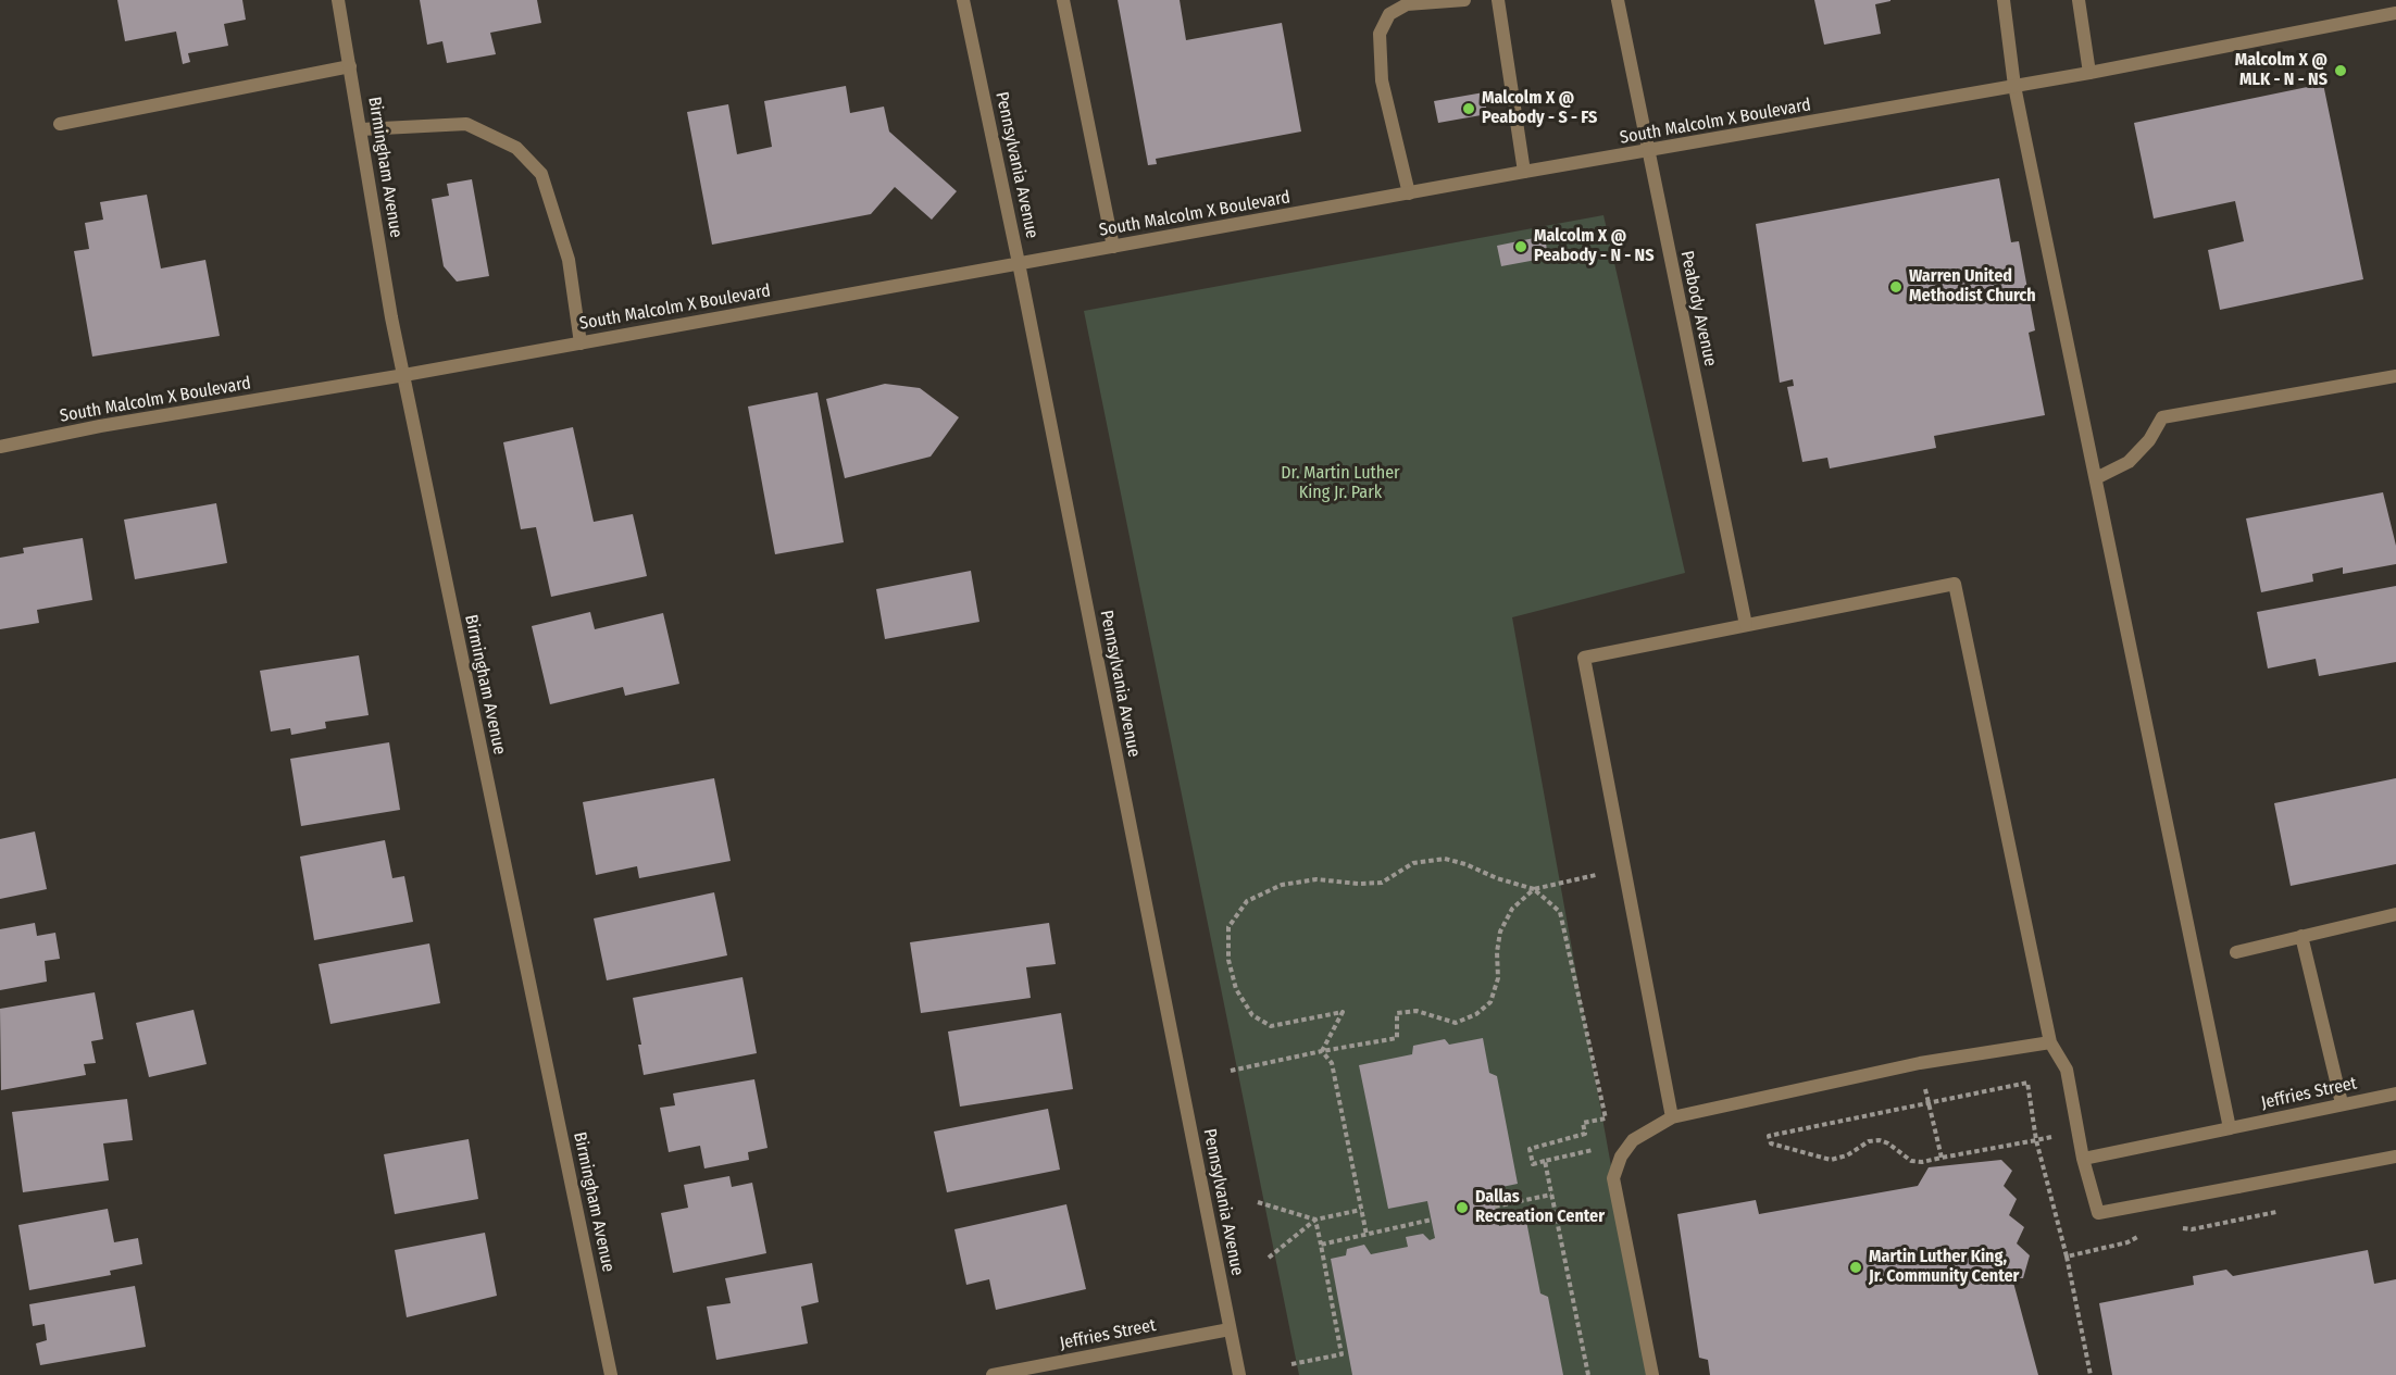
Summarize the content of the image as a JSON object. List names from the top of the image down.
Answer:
{
  "streets": {
    "street": [
      "South Malcolm X Boulevard",
      "Pennsylvania Avenue",
      "Birmingham Avenue",
      "Peabody Avenue",
      "Jeffries Street"
    ]
  },
  "crossings": [
    ["South Malcolm X Boulevard", "Pennsylvania Avenue"],
    ["South Malcolm X Boulevard", "Birmingham Avenue"],
    ["South Malcolm X Boulevard", "Peabody Avenue"],
    ["Pennsylvania Avenue", "Jeffries Street"]
  ],
  "parks": ["Dr. Martin Luther King Jr. Park"],
  "places": [
    "Malcolm X @ MLK - N - NS",
    "Malcolm X @ Peabody - S - FS",
    "Malcolm X @ Peabody - N - NS",
    "Warren United Methodist Church",
    "Dallas Recreation Center",
    "Martin Luther King, Jr. Community Center"
  ]
}
